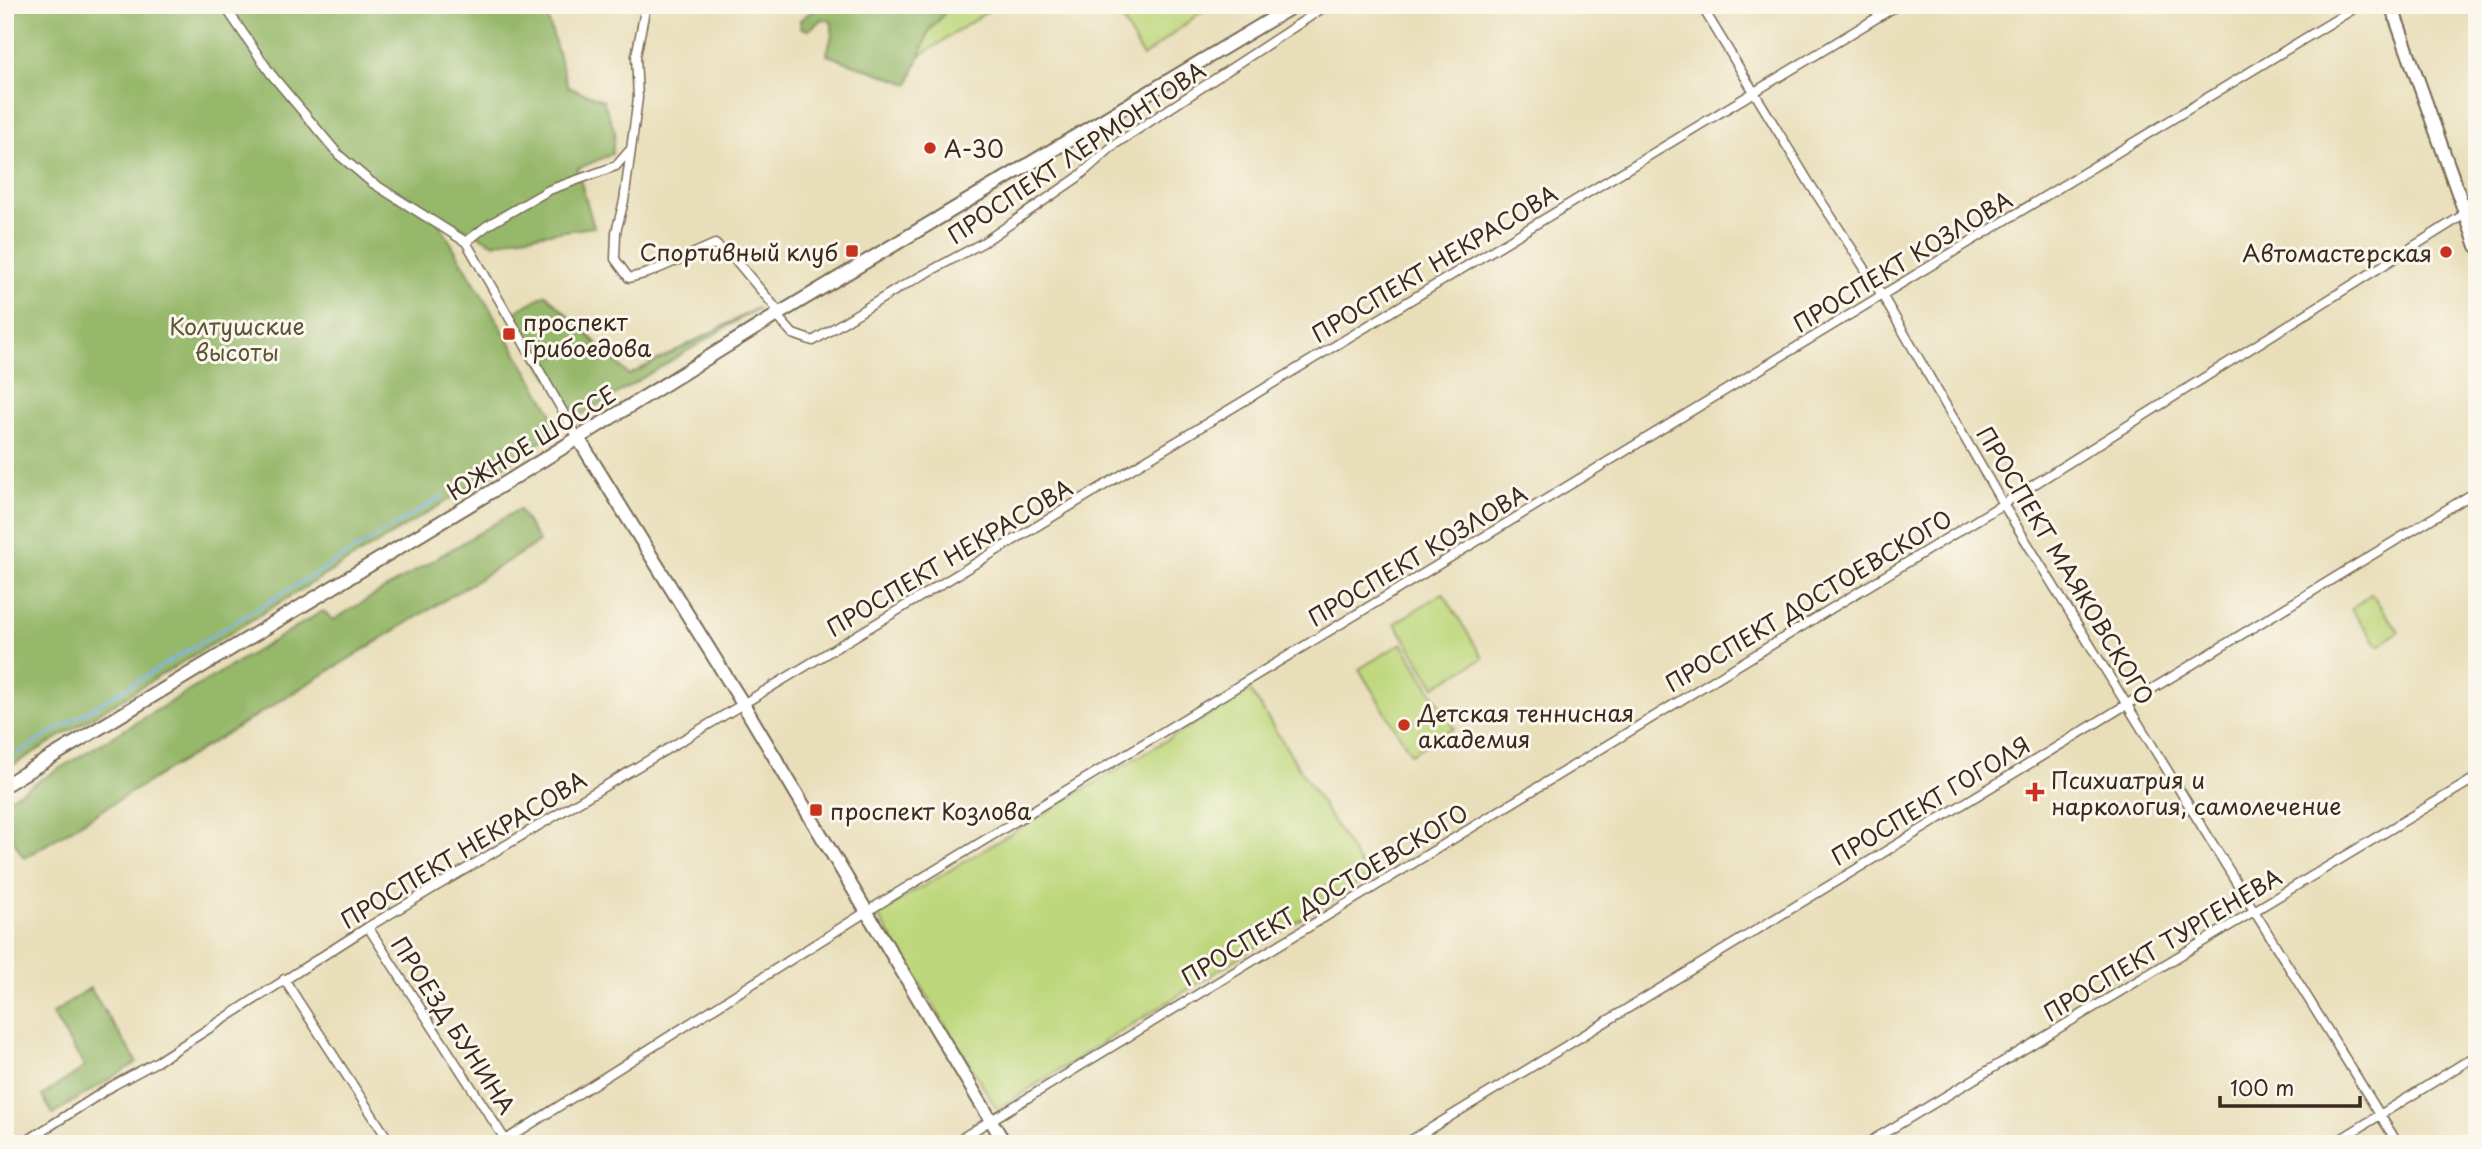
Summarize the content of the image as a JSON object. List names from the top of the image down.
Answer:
{
  "streets": {
    "street": [
      "ПРОСПЕКТ ЛЕРМОНТОВА",
      "ПРОСПЕКТ КОЗЛОВА",
      "ПРОСПЕКТ НЕКРАСОВА",
      "ЮЖНОЕ ШОССЕ",
      "ПРОСПЕКТ МАЯКОВСКОГО",
      "ПРОСПЕКТ ДОСТОЕВСКОГО",
      "ПРОСПЕКТ ГОГОЛЯ",
      "ПРОСПЕКТ ТУРГЕНЕВА",
      "ПРОЕЗД БУНИНА"
    ]
  },
  "crossings": [
    ["ПРОСПЕКТ ЛЕРМОНТОВА", "ЮЖНОЕ ШОССЕ"],
    ["ПРОСПЕКТ КОЗЛОВА", "ПРОСПЕКТ МАЯКОВСКОГО"],
    ["ПРОСПЕКТ КОЗЛОВА", "ПРОЕЗД БУНИНА"],
    ["ПРОСПЕКТ НЕКРАСОВА", "ПРОСПЕКТ МАЯКОВСКОГО"],
    ["ПРОСПЕКТ НЕКРАСОВА", "ПРОЕЗД БУНИНА"],
    ["ПРОСПЕКТ МАЯКОВСКОГО", "ПРОСПЕКТ ДОСТОЕВСКОГО"],
    ["ПРОСПЕКТ МАЯКОВСКОГО", "ПРОСПЕКТ ГОГОЛЯ"],
    ["ПРОСПЕКТ МАЯКОВСКОГО", "ПРОСПЕКТ ТУРГЕНЕВА"]
  ],
  "parks": ["Колтушские высоты"],
  "places": {
    "other": ["А-30", "Автомастерская", "Детская теннисная академия"],
    "transit": ["Спортивный клуб", "проспект Грибоедова", "проспект Козлова"],
    "health": ["Психиатрия и наркология, самолечение"]
  },
  "scale_bar": "100 m"
}
